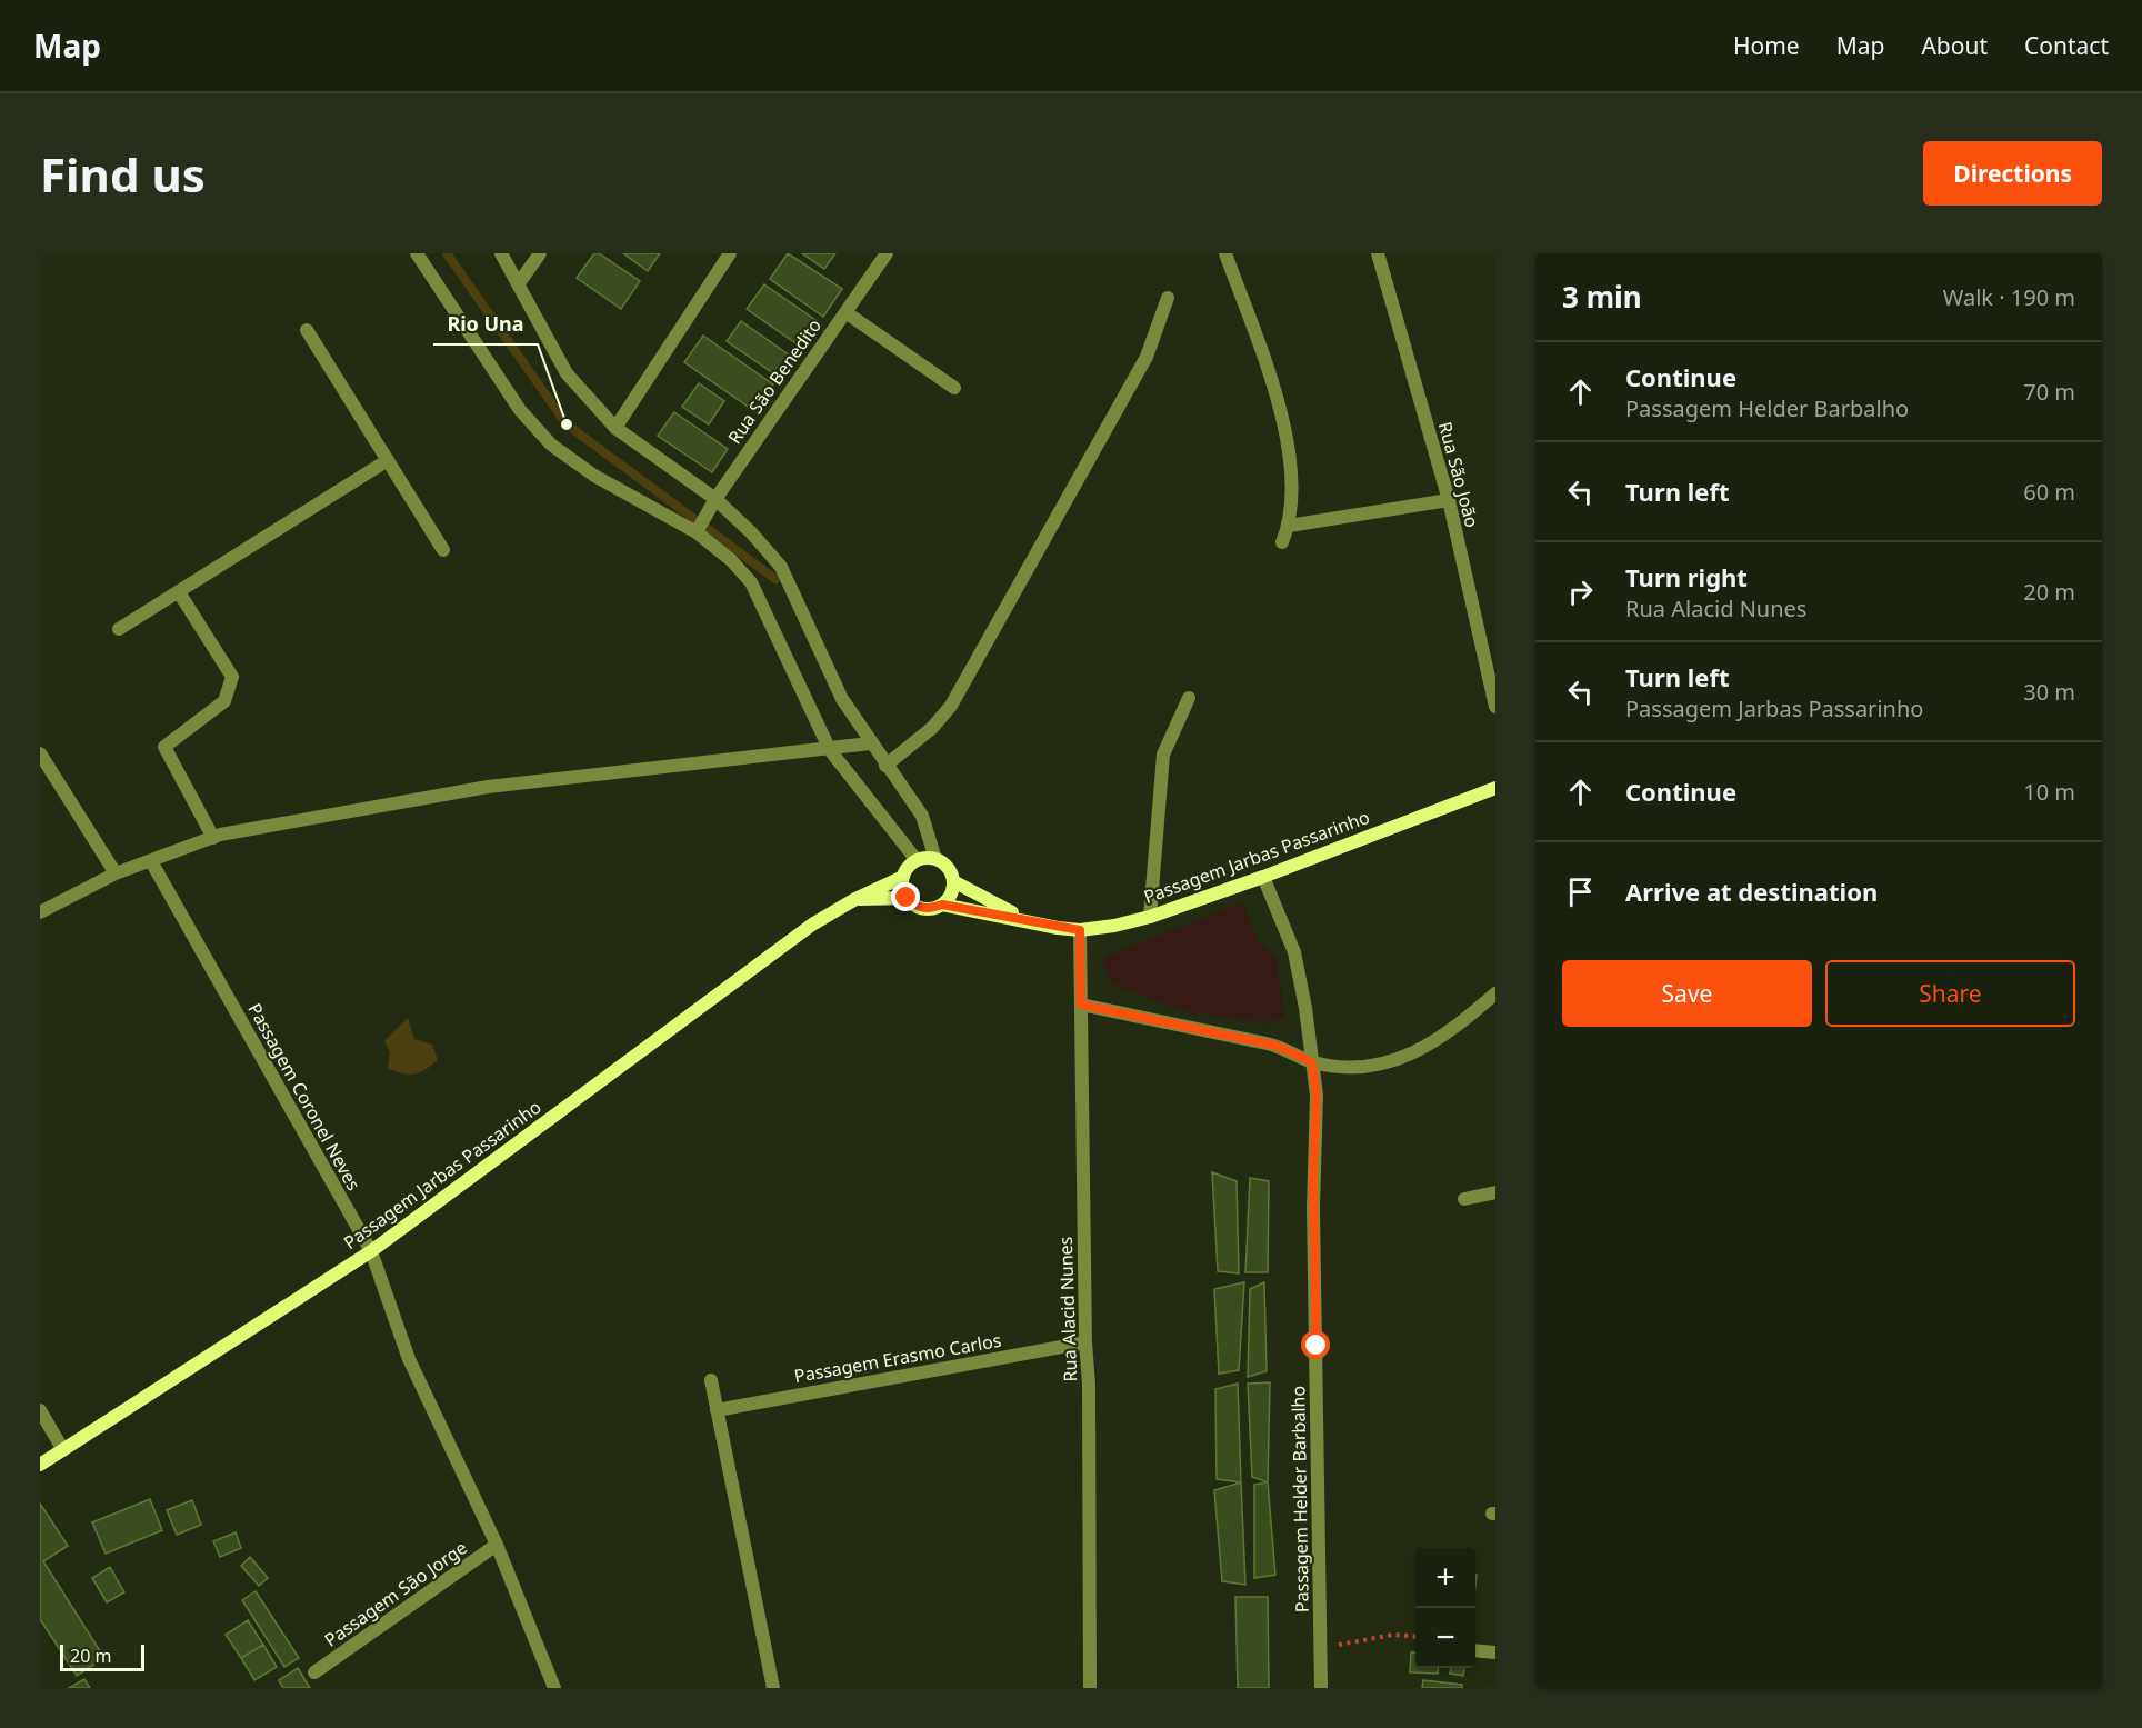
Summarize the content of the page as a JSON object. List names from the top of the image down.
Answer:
{
  "streets": {
    "main road": ["Passagem Jarbas Passarinho"],
    "street": [
      "Rua São Benedito",
      "Rua São João",
      "Passagem Coronel Neves",
      "Rua Alacid Nunes",
      "Passagem Erasmo Carlos",
      "Passagem Helder Barbalho",
      "Passagem São Jorge"
    ]
  },
  "crossings": [
    ["Passagem Jarbas Passarinho", "Passagem Coronel Neves"],
    ["Passagem Jarbas Passarinho", "Rua Alacid Nunes"],
    ["Passagem Jarbas Passarinho", "Passagem Helder Barbalho"],
    ["Passagem Coronel Neves", "Passagem São Jorge"],
    ["Rua Alacid Nunes", "Passagem Erasmo Carlos"]
  ],
  "places": ["Rio Una"],
  "scale_bar": "20 m",
  "page": {
    "header": "Map",
    "nav": [
      "Home",
      "Map",
      "About",
      "Contact"
    ],
    "buttons": [
      "Directions",
      ["Save", "Share"]
    ],
    "title": "Find us",
    "heading": ["3 min", "Walk · 190 m"],
    "list": [
      ["Continue", "Passagem Helder Barbalho", "70 m"],
      ["Turn left", "60 m"],
      ["Turn right", "Rua Alacid Nunes", "20 m"],
      ["Turn left", "Passagem Jarbas Passarinho", "30 m"],
      ["Continue", "10 m"],
      "Arrive at destination"
    ],
    "map_buttons": ["+", "−"],
    "scale": "20 m"
  }
}
